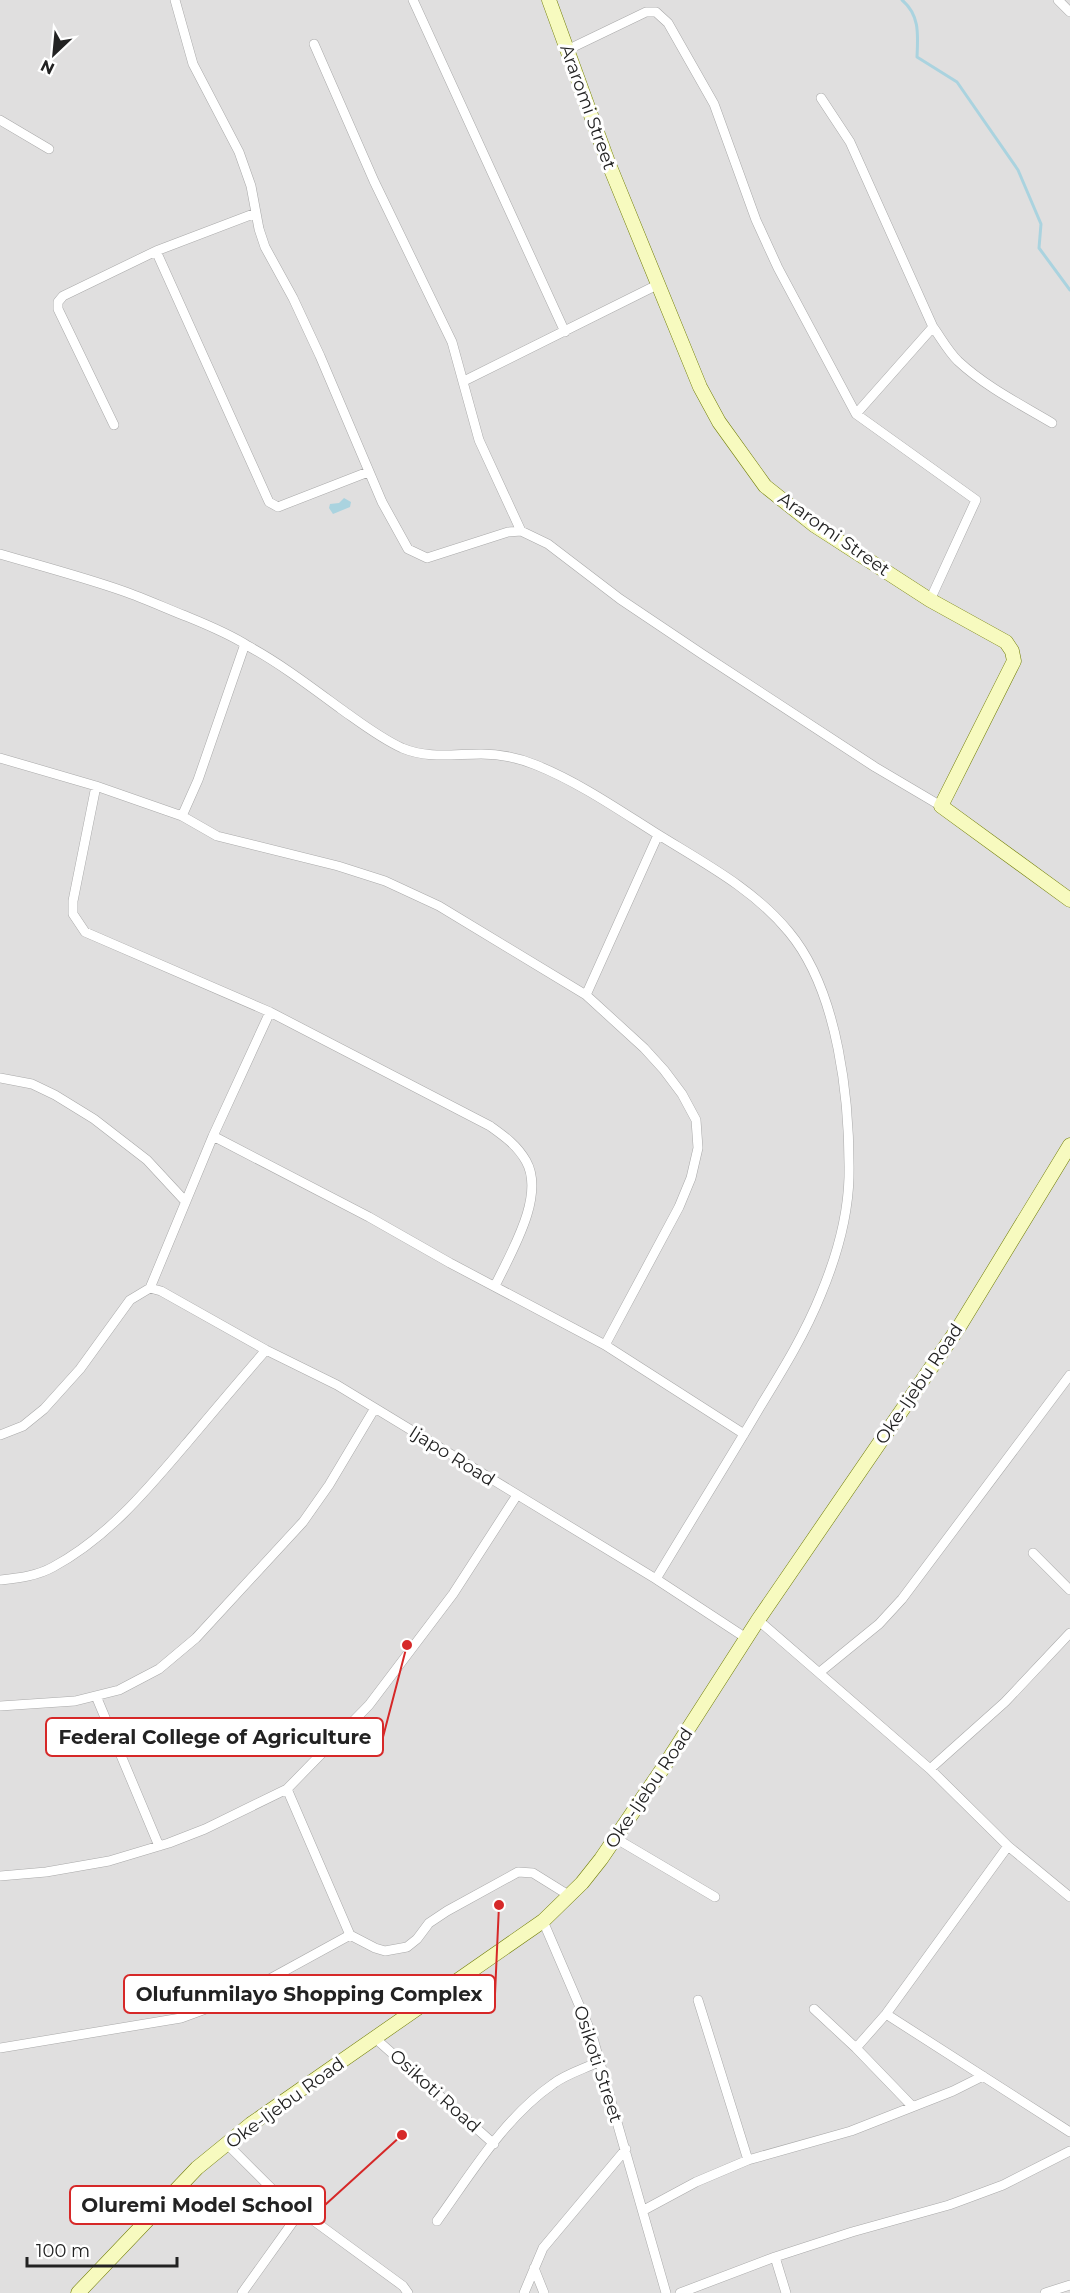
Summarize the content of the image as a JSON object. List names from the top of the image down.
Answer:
{
  "streets": {
    "main road": ["Araromi Street", "Oke-Ijebu Road"],
    "street": ["Ijapo Road", "Osikoti Street", "Osikoti Road"]
  },
  "crossings": [
    ["Oke-Ijebu Road", "Ijapo Road"],
    ["Oke-Ijebu Road", "Osikoti Street"],
    ["Oke-Ijebu Road", "Osikoti Road"]
  ],
  "places": ["Federal College of Agriculture", "Olufunmilayo Shopping Complex", "Oluremi Model School"],
  "scale_bar": "100 m",
  "north": "bottom left"
}
